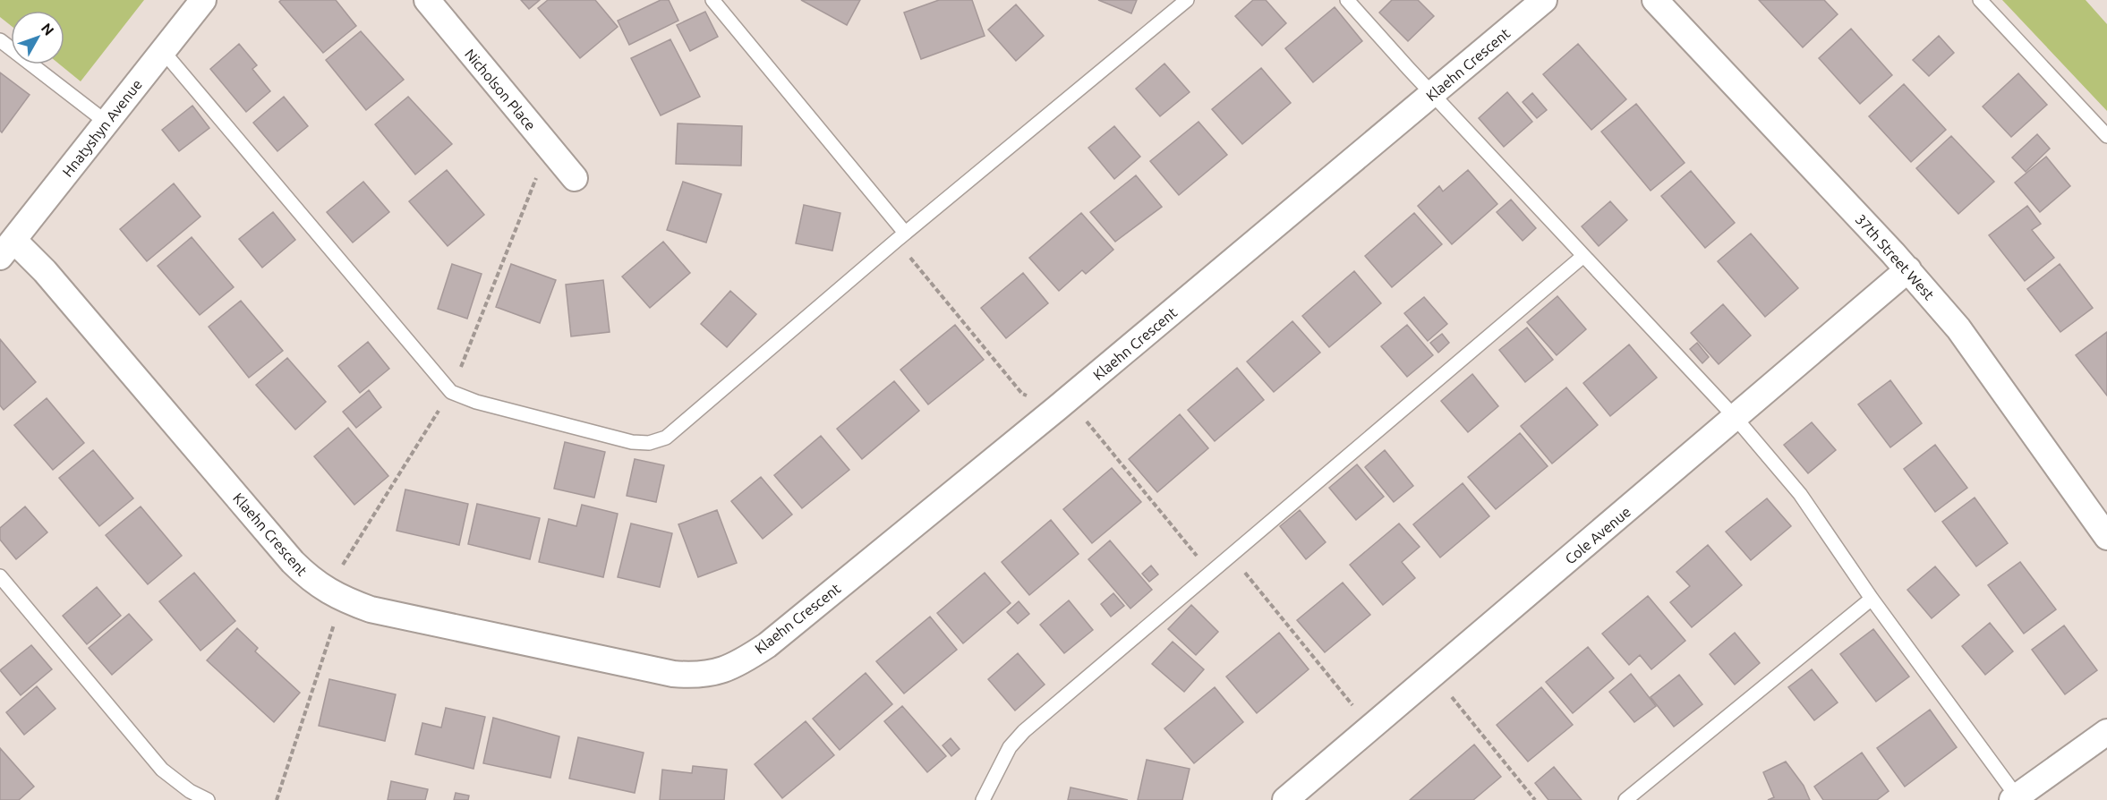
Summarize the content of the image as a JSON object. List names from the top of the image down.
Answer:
{
  "streets": {
    "street": [
      "Klaehn Crescent",
      "Nicholson Place",
      "Hnatyshyn Avenue",
      "37th Street West",
      "Cole Avenue"
    ]
  },
  "crossings": [
    ["Klaehn Crescent", "Hnatyshyn Avenue"],
    ["37th Street West", "Cole Avenue"]
  ],
  "north": "top right"
}
